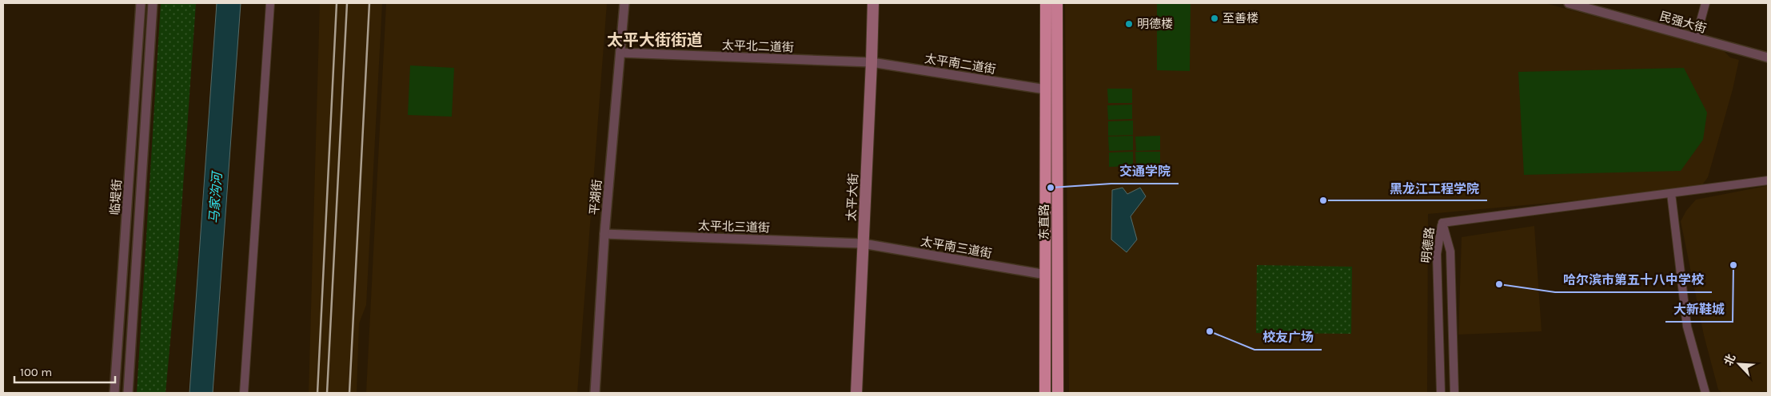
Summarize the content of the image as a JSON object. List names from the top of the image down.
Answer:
{
  "streets": {
    "highway": ["东直路"],
    "main road": ["太平大街"],
    "street": [
      "民强大街",
      "太平北二道街",
      "太平南二道街",
      "临堤街",
      "平湖街",
      "太平北三道街",
      "明德路",
      "太平南三道街"
    ]
  },
  "crossings": [
    ["太平北二道街", "太平南二道街"],
    ["太平北二道街", "平湖街"],
    ["太平北二道街", "太平大街"],
    ["太平南二道街", "太平大街"],
    ["太平南二道街", "东直路"],
    ["平湖街", "太平北三道街"],
    ["太平大街", "太平北三道街"],
    ["太平大街", "太平南三道街"],
    ["东直路", "太平南三道街"],
    ["太平北三道街", "太平南三道街"]
  ],
  "districts": ["太平大街街道"],
  "water": ["马家沟河"],
  "places": [
    "至善楼",
    "明德楼",
    "交通学院",
    "黑龙江工程学院",
    "大新鞋城",
    "哈尔滨市第五十八中学校",
    "校友广场"
  ],
  "scale_bar": "100 m",
  "north": "top left"
}
